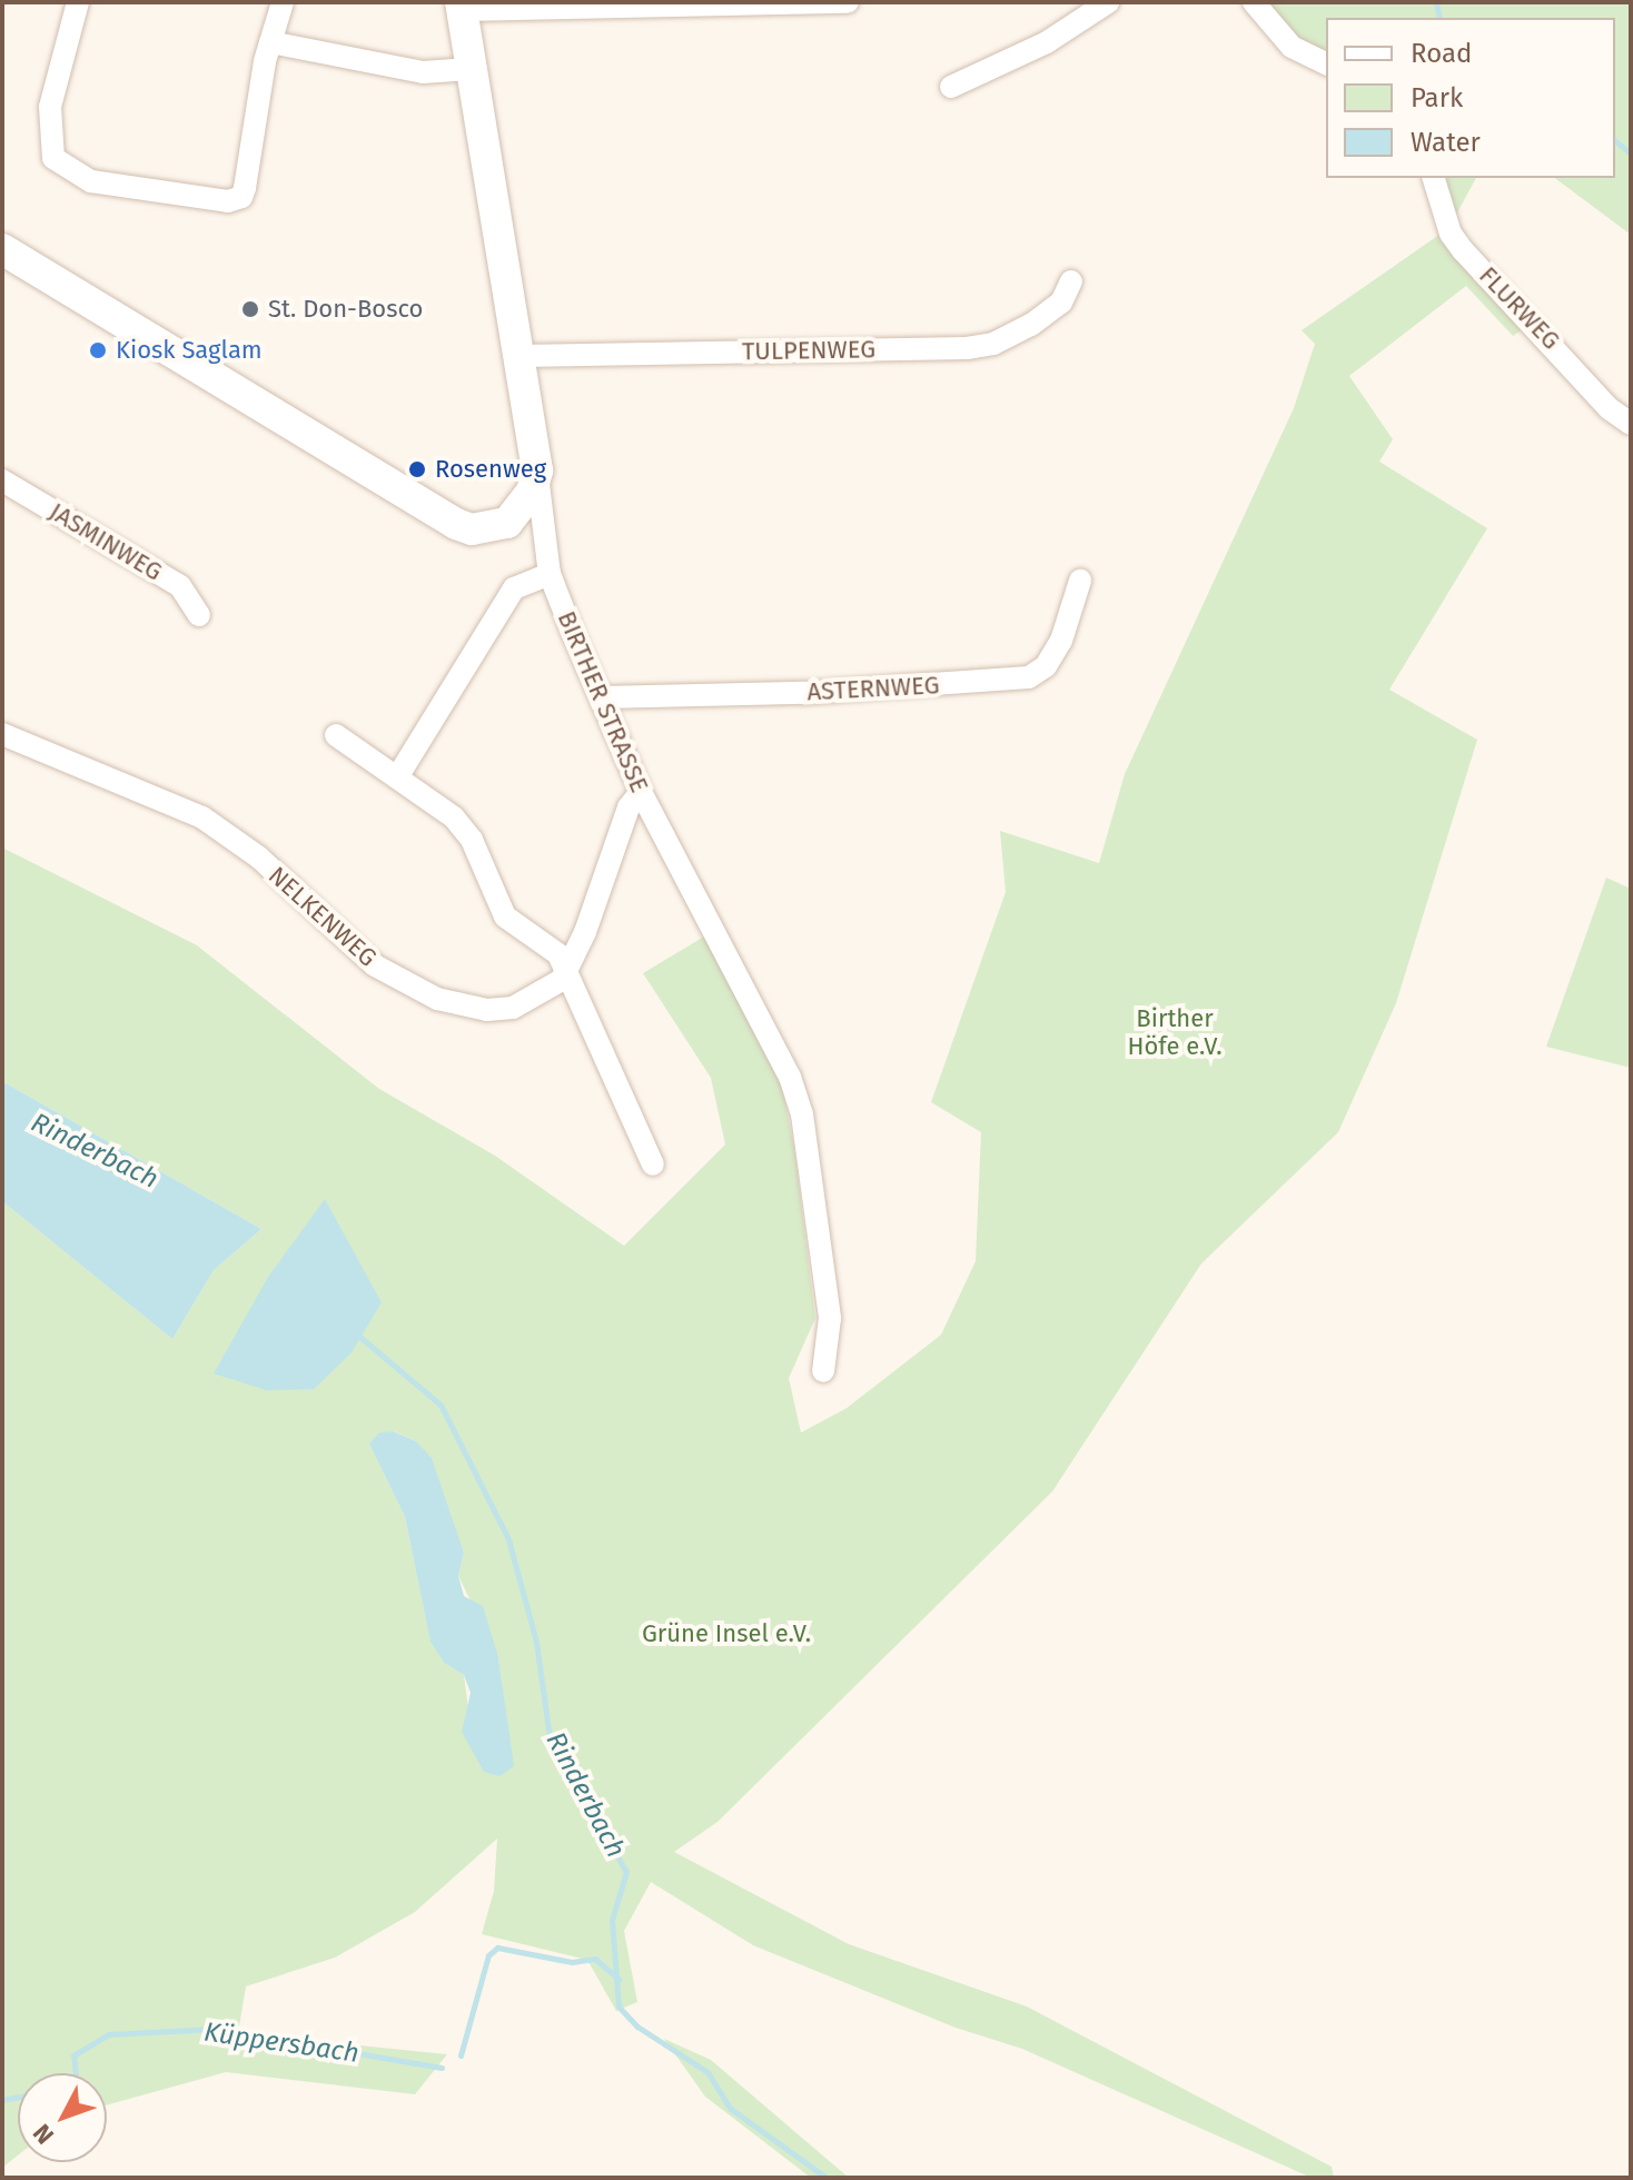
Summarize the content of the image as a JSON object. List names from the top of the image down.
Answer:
{
  "streets": {
    "street": [
      "FLURWEG",
      "TULPENWEG",
      "JASMINWEG",
      "ASTERNWEG",
      "BIRTHER STRASSE",
      "NELKENWEG"
    ]
  },
  "crossings": [
    ["TULPENWEG", "BIRTHER STRASSE"],
    ["ASTERNWEG", "BIRTHER STRASSE"]
  ],
  "water": ["Rinderbach", "Küppersbach"],
  "parks": ["Birther Höfe e.V.", "Grüne Insel e.V."],
  "places": ["St. Don-Bosco", "Kiosk Saglam", "Rosenweg"],
  "legend": ["Road", "Park", "Water"],
  "north": "bottom left"
}
